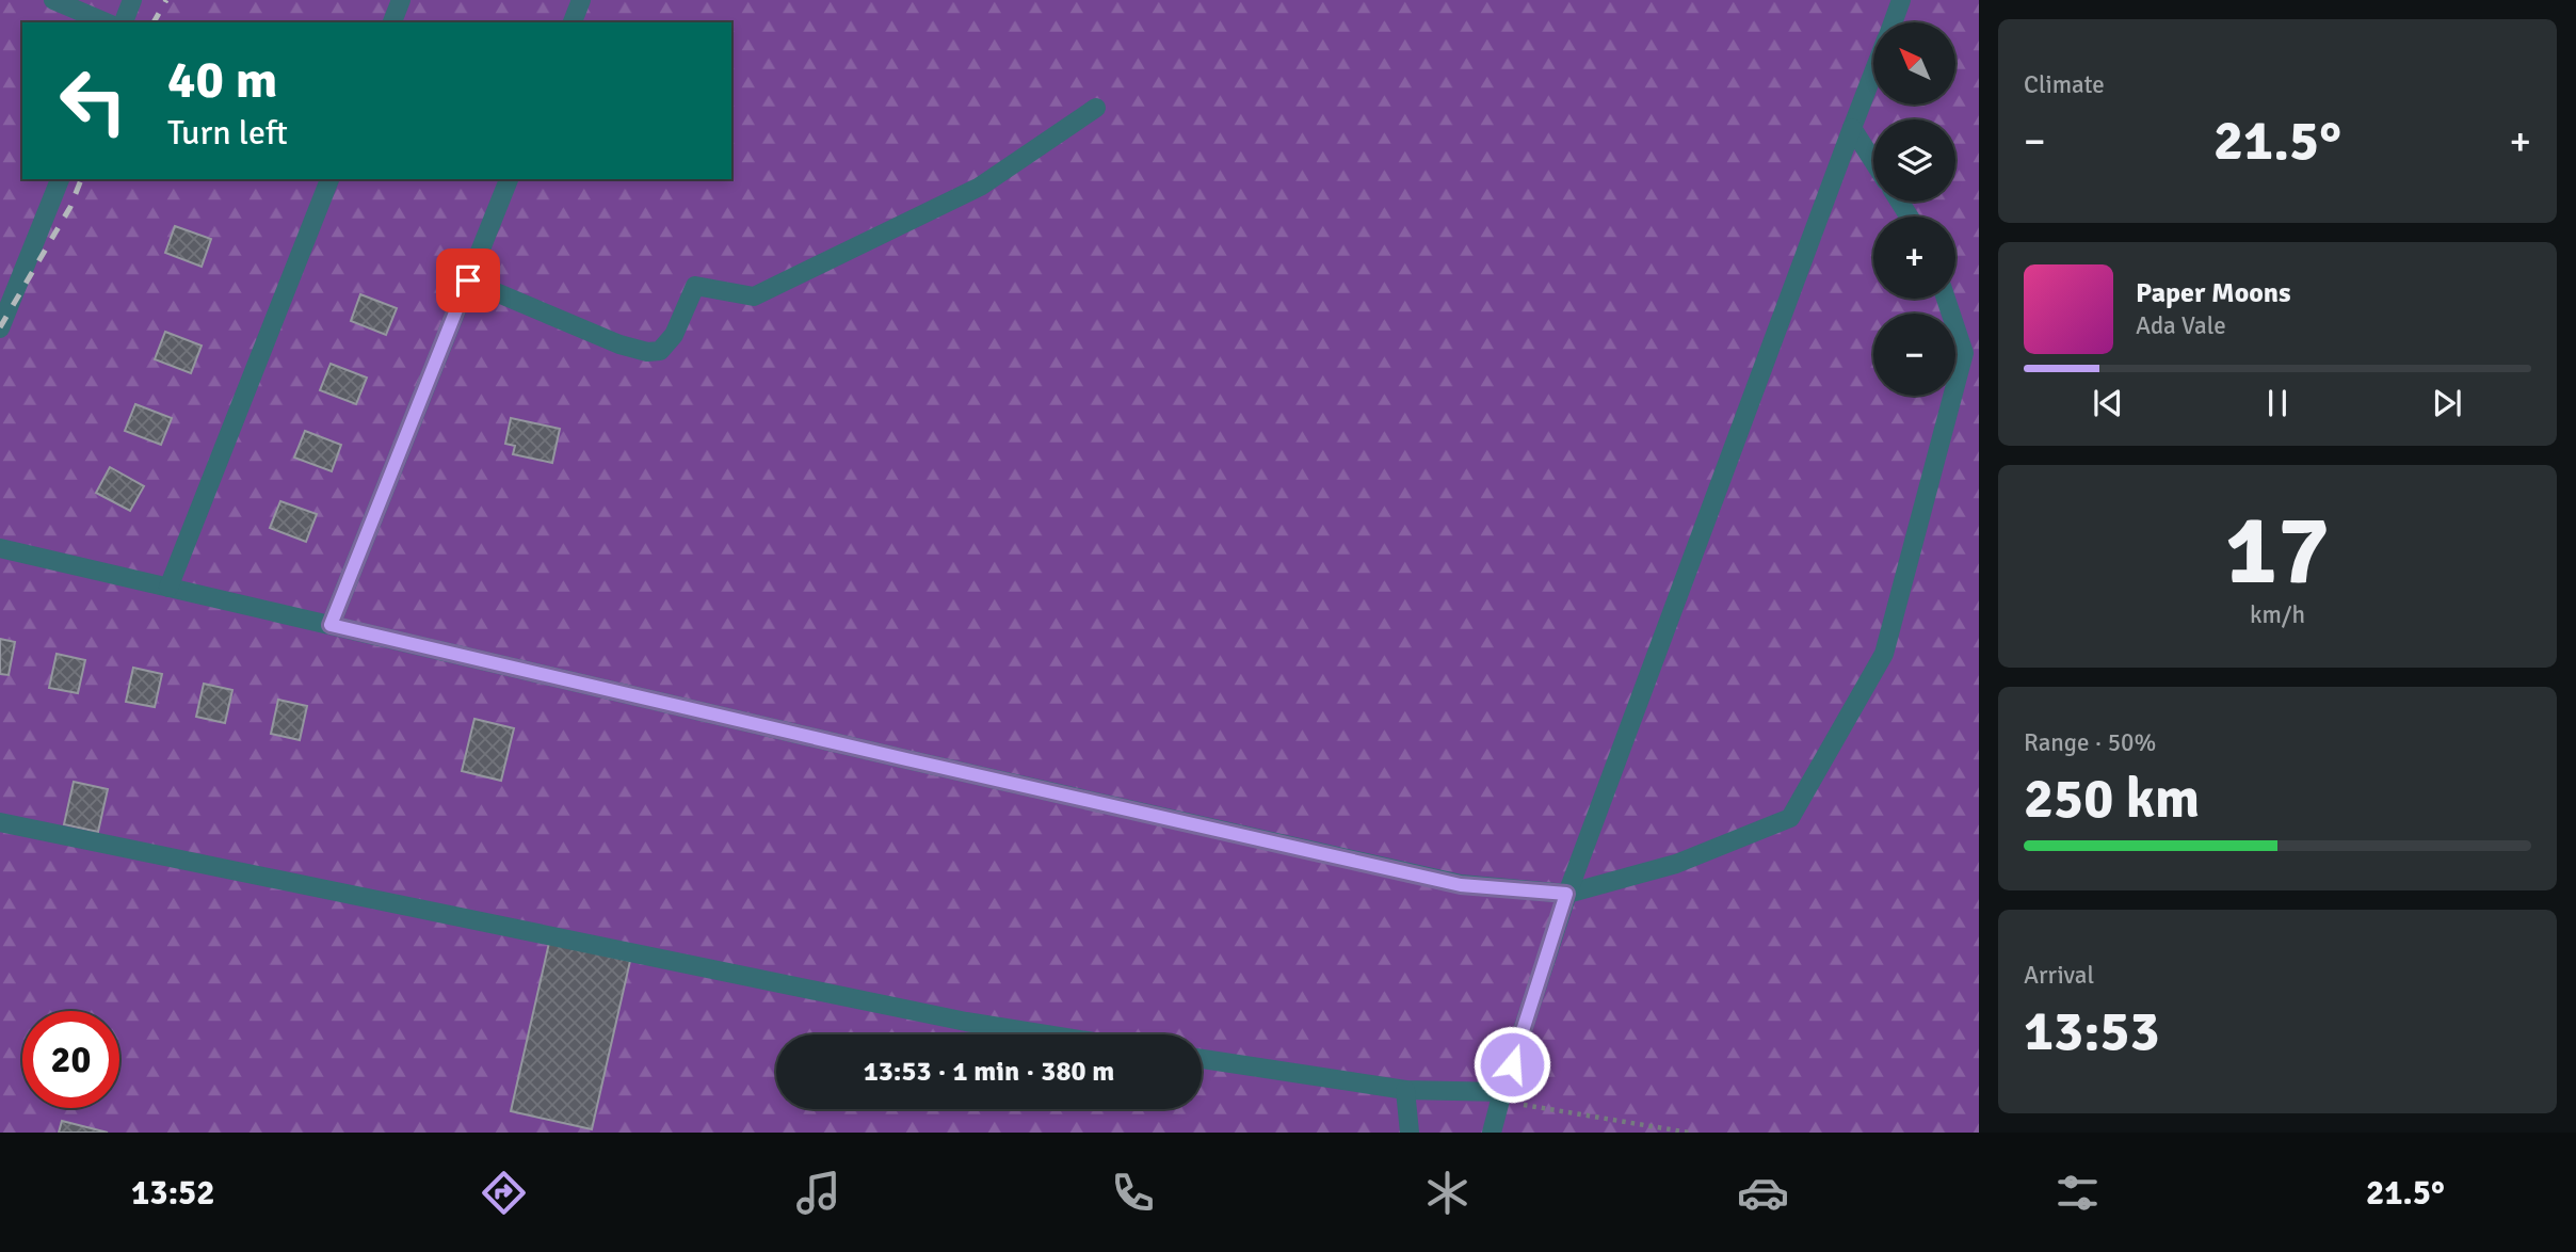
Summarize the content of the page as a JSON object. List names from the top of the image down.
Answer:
{
  "north": "top left",
  "page": {
    "tile": [
      "Climate",
      ["17", "km/h"],
      ["Range · 50%", "250 km"],
      ["Arrival", "13:53"]
    ],
    "map_buttons": ["+", "−"],
    "turn": ["40 m", "Turn left"],
    "heat": ["−", "21.5°", "+"],
    "song": ["Paper Moons", "Ada Vale"],
    "limit": "20",
    "trip": "13:53 · 1 min · 380 m",
    "tabs": ["13:52", "21.5°"]
  }
}
